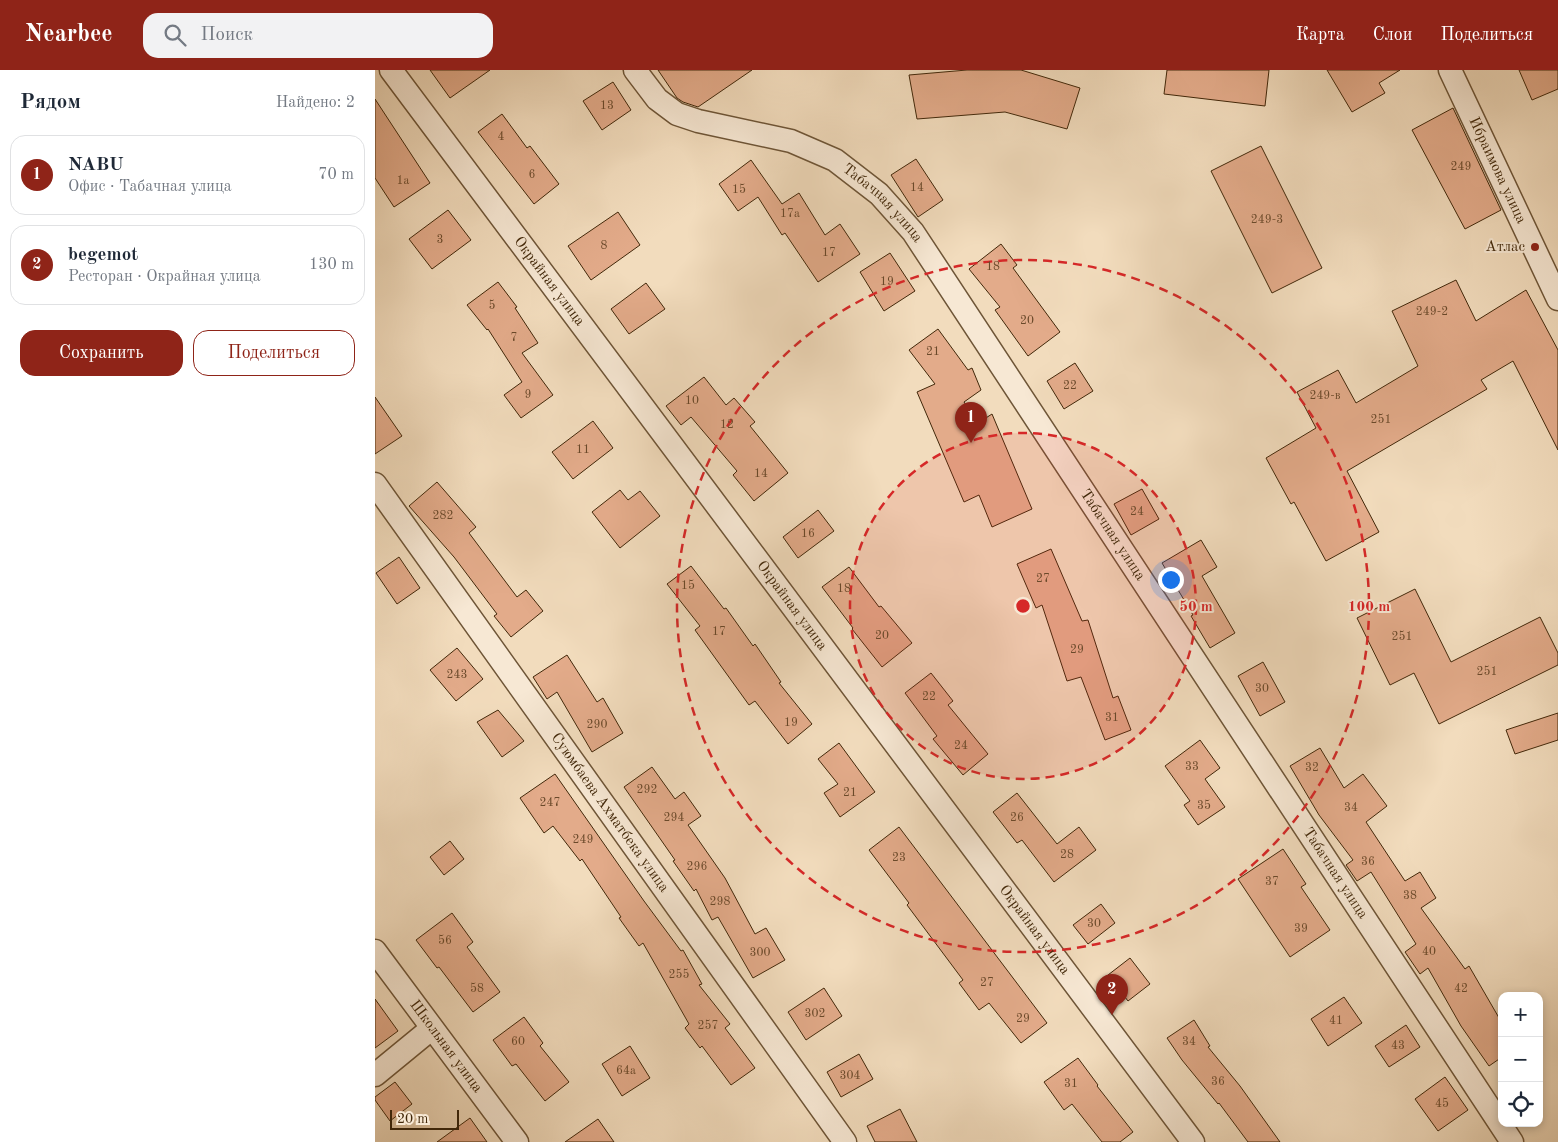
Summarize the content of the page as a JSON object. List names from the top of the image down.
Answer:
{
  "streets": {
    "street": [
      "Ибраимова улица",
      "Табачная улица",
      "Окрайная улица",
      "Суюмбаева Ахматбека улица",
      "Школьная улица"
    ]
  },
  "places": ["Атлас"],
  "house_numbers": [
    "13",
    "4",
    "249",
    "6",
    "1a",
    "14",
    "15",
    "17а",
    "249-3",
    "3",
    "8",
    "17",
    "18",
    "19",
    "5",
    "249-2",
    "20",
    "7",
    "21",
    "22",
    "9",
    "249-в",
    "10",
    "251",
    "12",
    "11",
    "14",
    "24",
    "282",
    "16",
    "27",
    "15",
    "18",
    "17",
    "20",
    "251",
    "29",
    "251",
    "243",
    "30",
    "22",
    "31",
    "19",
    "290",
    "24",
    "33",
    "32",
    "292",
    "21",
    "247",
    "35",
    "34",
    "294",
    "26",
    "249",
    "28",
    "23",
    "36",
    "296",
    "37",
    "38",
    "298",
    "30",
    "39",
    "56",
    "40",
    "300",
    "255",
    "27",
    "58",
    "42",
    "302",
    "29",
    "41",
    "257",
    "60",
    "34",
    "43",
    "64a",
    "304",
    "36",
    "31",
    "45"
  ],
  "scale_bar": "20 m",
  "page": {
    "header": "Nearbee",
    "search": "Поиск",
    "nav": ["Карта", "Слои", "Поделиться"],
    "heading": ["Рядом", "Найдено: 2"],
    "list": [
      {
        "mark": "1",
        "name": "NABU",
        "note": "Офис · Табачная улица",
        "value": "70 m"
      },
      {
        "mark": "2",
        "name": "begemot",
        "note": "Ресторан · Окрайная улица",
        "value": "130 m"
      }
    ],
    "buttons": ["Сохранить", "Поделиться"],
    "pins": ["1", "2"],
    "map_buttons": ["+", "−"],
    "scale": "20 m"
  },
  "rings": ["50 m", "100 m"]
}
